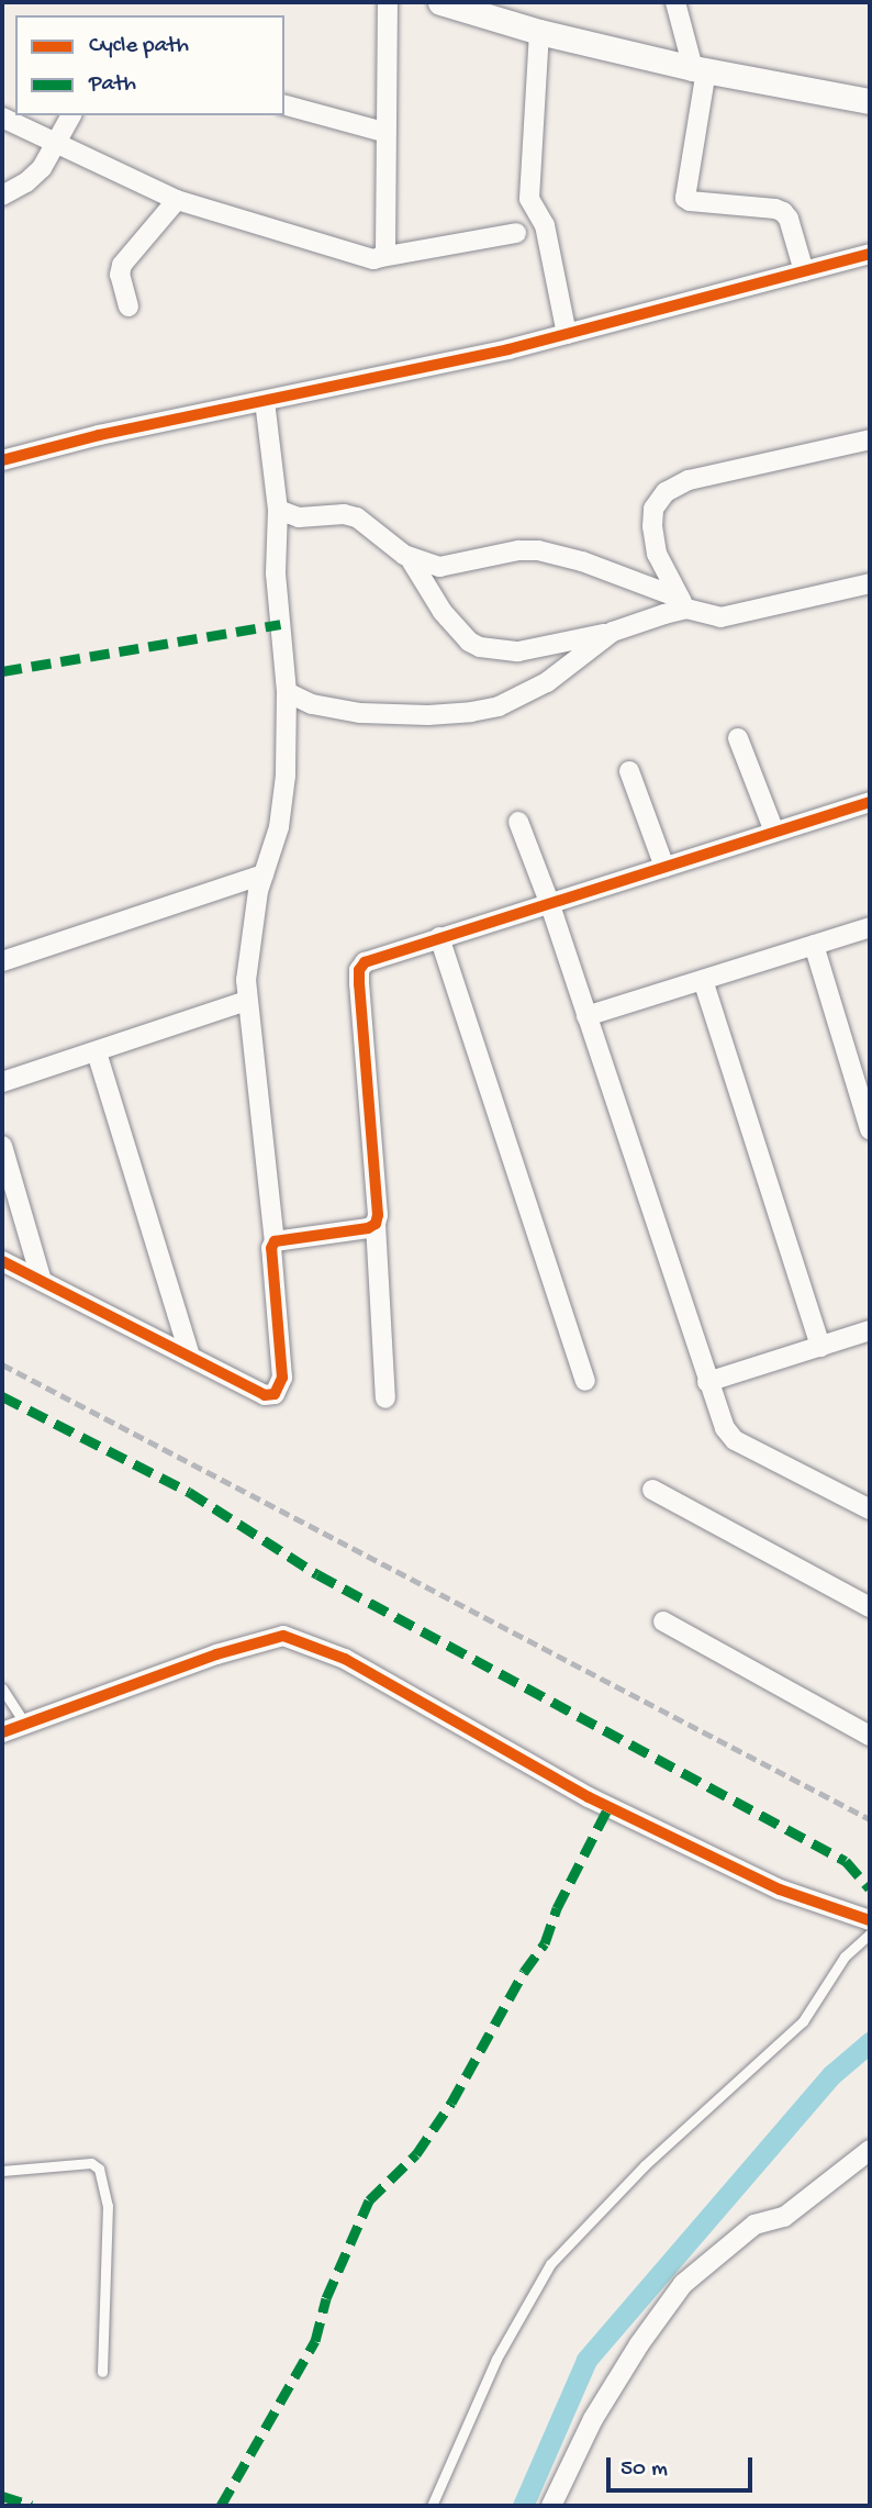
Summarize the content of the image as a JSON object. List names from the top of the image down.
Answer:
{
  "legend": ["Cycle path", "Path"],
  "scale_bar": "50 m"
}
